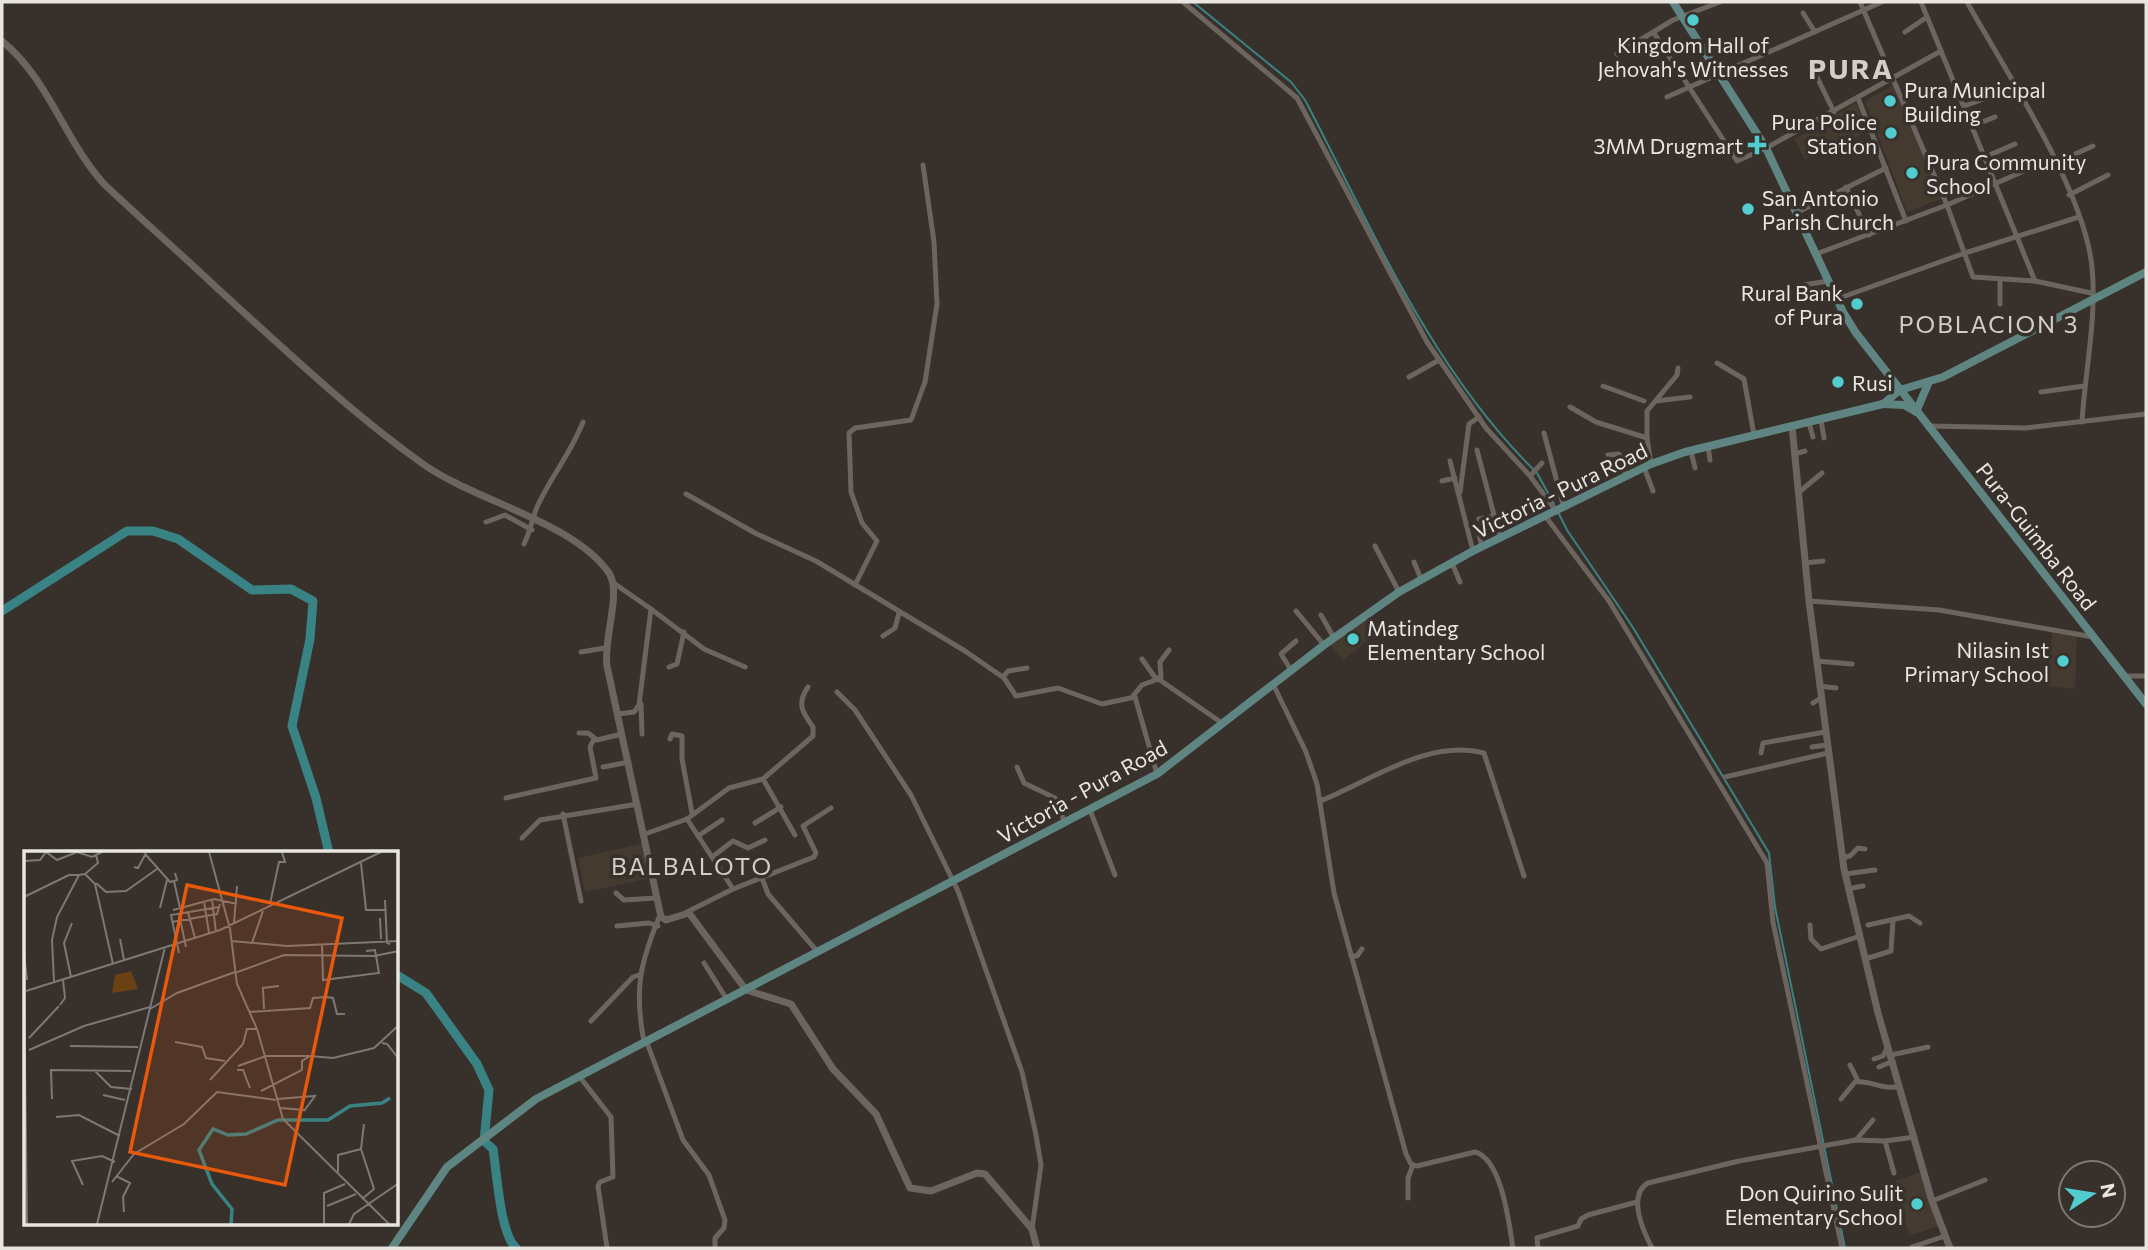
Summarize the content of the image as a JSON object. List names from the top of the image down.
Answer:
{
  "streets": {
    "main road": ["Victoria - Pura Road", "Pura-Guimba Road"]
  },
  "crossings": [
    ["Victoria - Pura Road", "Pura-Guimba Road"]
  ],
  "districts": ["PURA", "POBLACION 3", "BALBALOTO"],
  "places": {
    "other": [
      "Kingdom Hall of Jehovah's Witnesses",
      "Pura Municipal Building",
      "Pura Police Station",
      "Pura Community School",
      "San Antonio Parish Church",
      "Rural Bank of Pura",
      "Rusi",
      "Matindeg Elementary School",
      "Nilasin Ist Primary School",
      "Don Quirino Sulit Elementary School"
    ],
    "health": ["3MM Drugmart"]
  },
  "north": "right"
}
